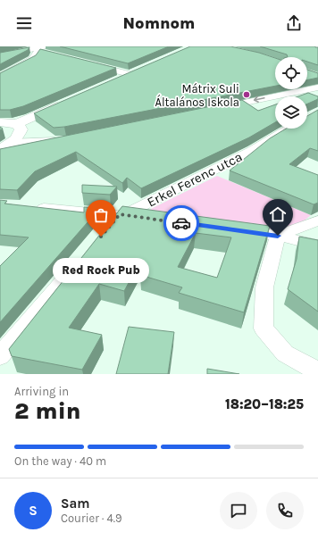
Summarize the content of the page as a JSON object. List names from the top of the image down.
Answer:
{
  "streets": {
    "street": ["Erkel Ferenc utca"]
  },
  "places": ["Mátrix Suli Általános Iskola", "Red Rock Pub"],
  "page": {
    "header": "Nomnom",
    "bubble": "Red Rock Pub",
    "heading": ["2 min", "Arriving in", "18:20–18:25"],
    "panel": ["Sam", "Courier · 4.9"],
    "bar": "On the way · 40 m",
    "round": "S"
  }
}
